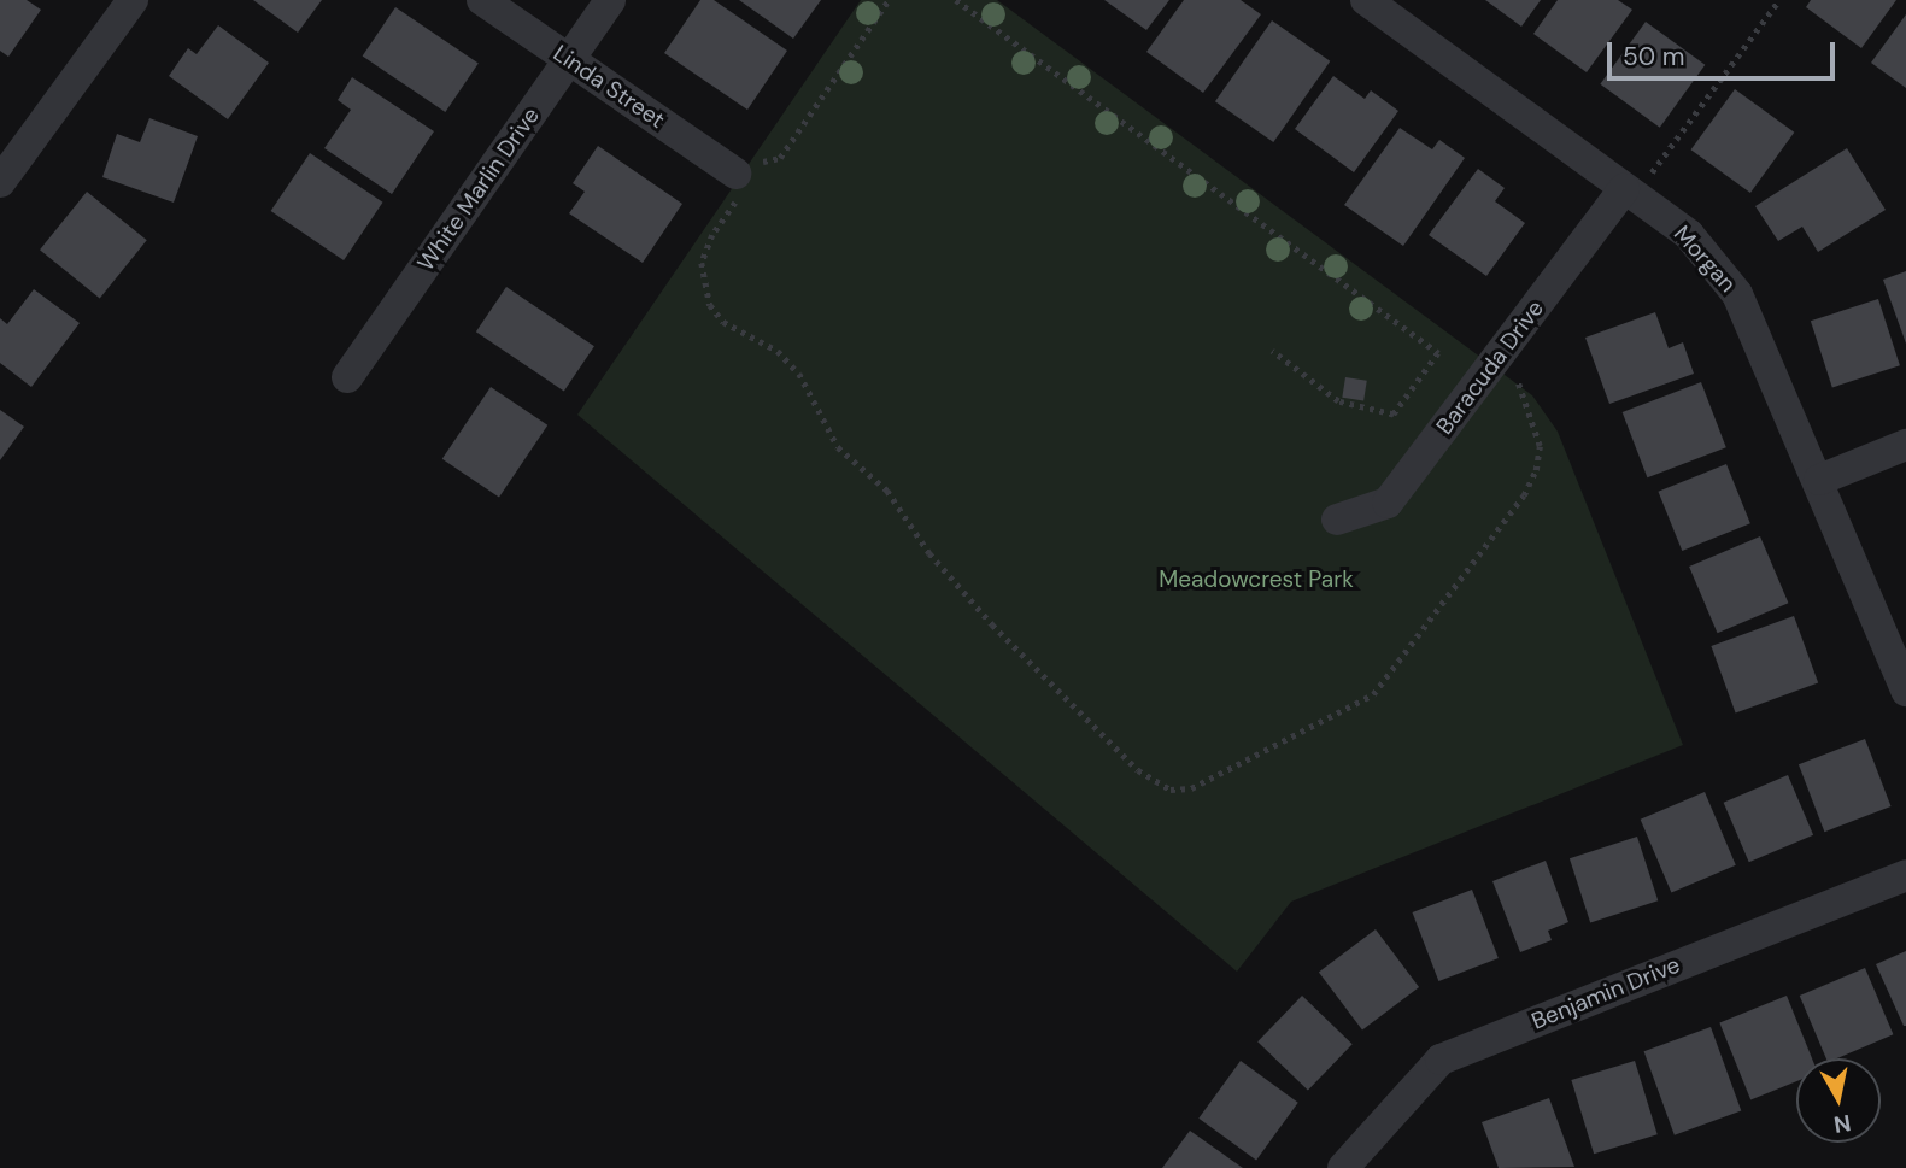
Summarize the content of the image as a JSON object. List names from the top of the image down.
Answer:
{
  "streets": {
    "street": [
      "Linda Street",
      "White Marlin Drive",
      "Morgan",
      "Baracuda Drive",
      "Benjamin Drive"
    ]
  },
  "crossings": [
    ["Linda Street", "White Marlin Drive"],
    ["Morgan", "Baracuda Drive"]
  ],
  "parks": ["Meadowcrest Park"],
  "scale_bar": "50 m",
  "north": "bottom"
}
